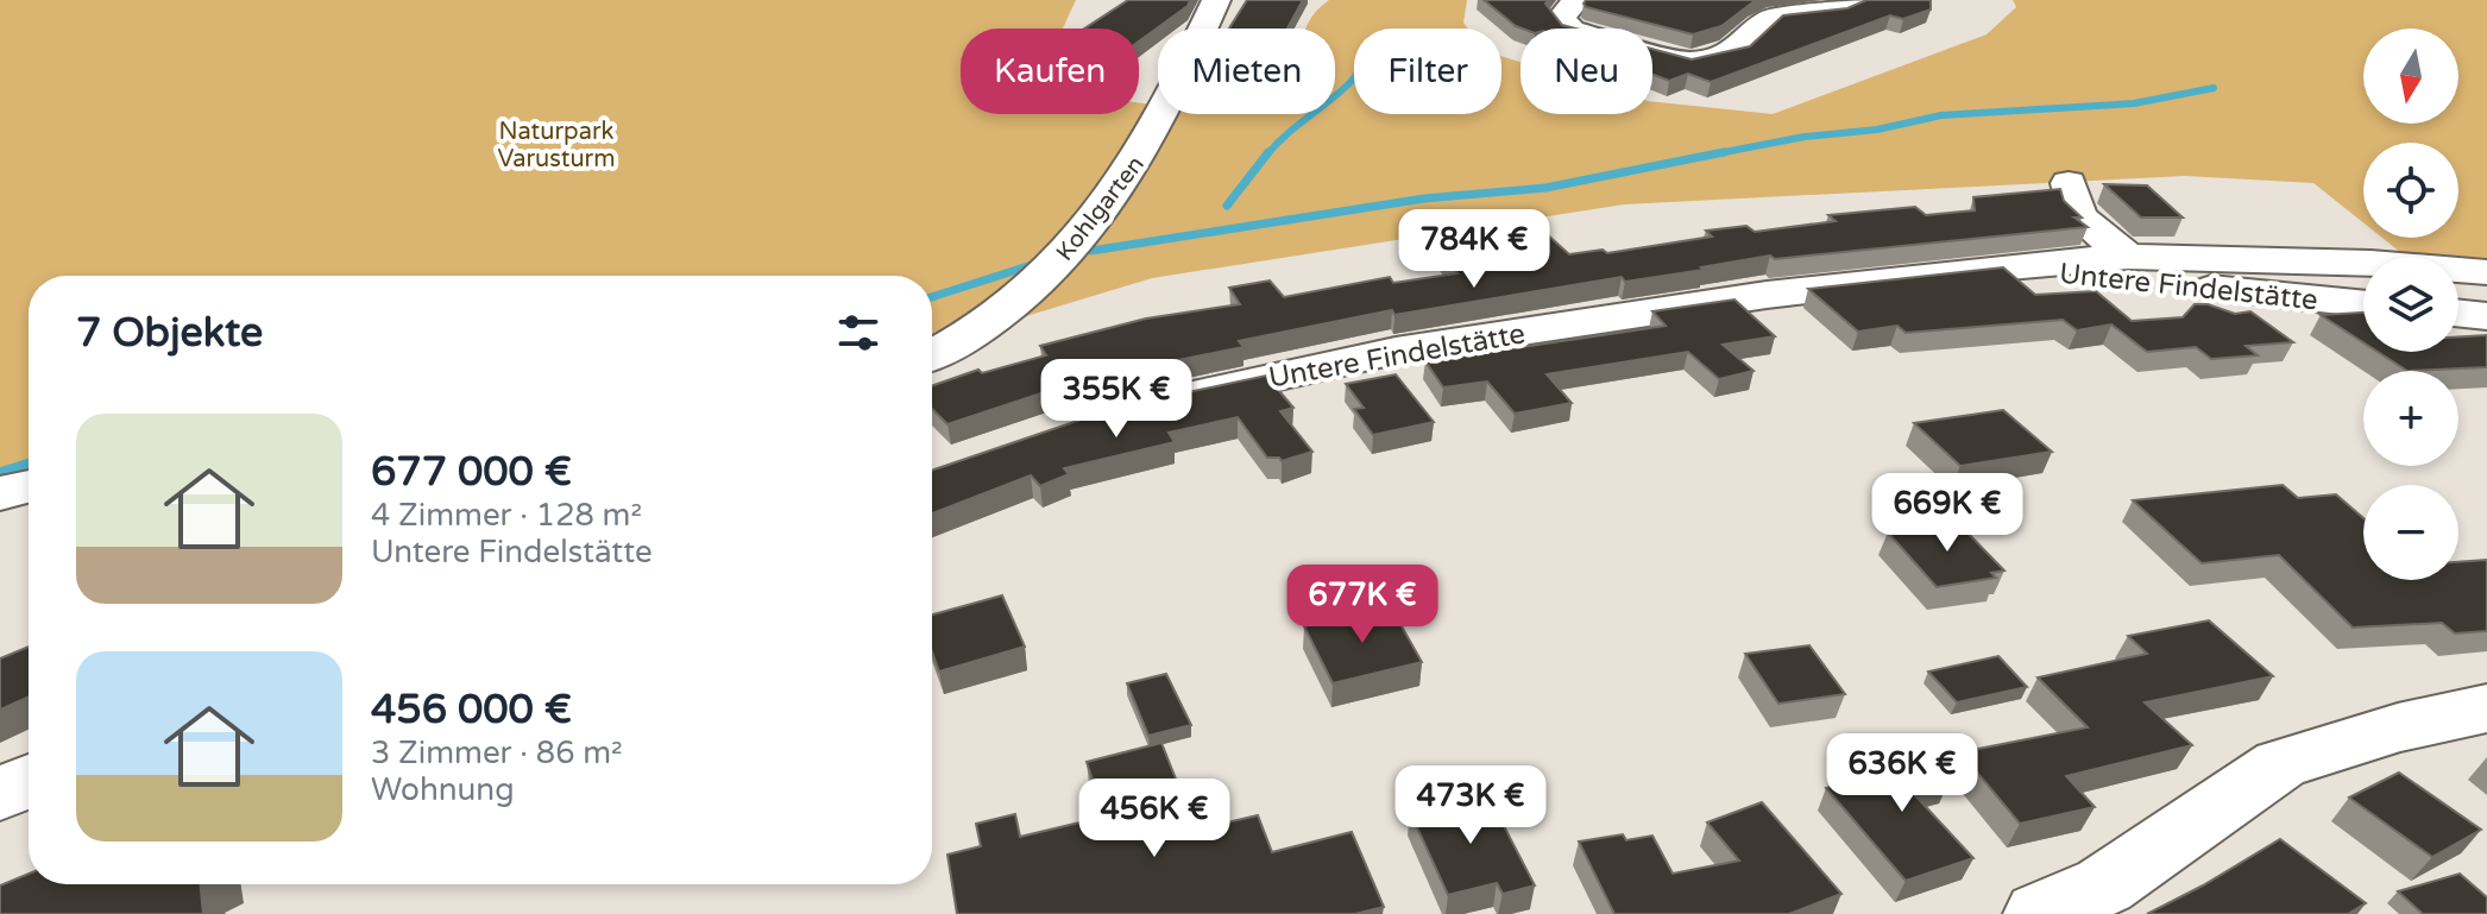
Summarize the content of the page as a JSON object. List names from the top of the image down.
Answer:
{
  "streets": {
    "street": ["Kohlgarten", "Untere Findelstätte"]
  },
  "parks": ["Naturpark Varusturm"],
  "north": "bottom",
  "page": {
    "map_buttons": ["+", "−"],
    "chip": [
      "Kaufen",
      "Mieten",
      "Filter",
      "Neu"
    ],
    "price": [
      "784K €",
      "355K €",
      "669K €",
      "677K €",
      "636K €",
      "473K €",
      "456K €"
    ],
    "heading": "7 Objekte",
    "list": [
      {
        "name": "677 000 €",
        "note": "4 Zimmer · 128 m² · Untere Findelstätte"
      },
      {
        "name": "456 000 €",
        "note": "3 Zimmer · 86 m² · Wohnung"
      }
    ]
  }
}
